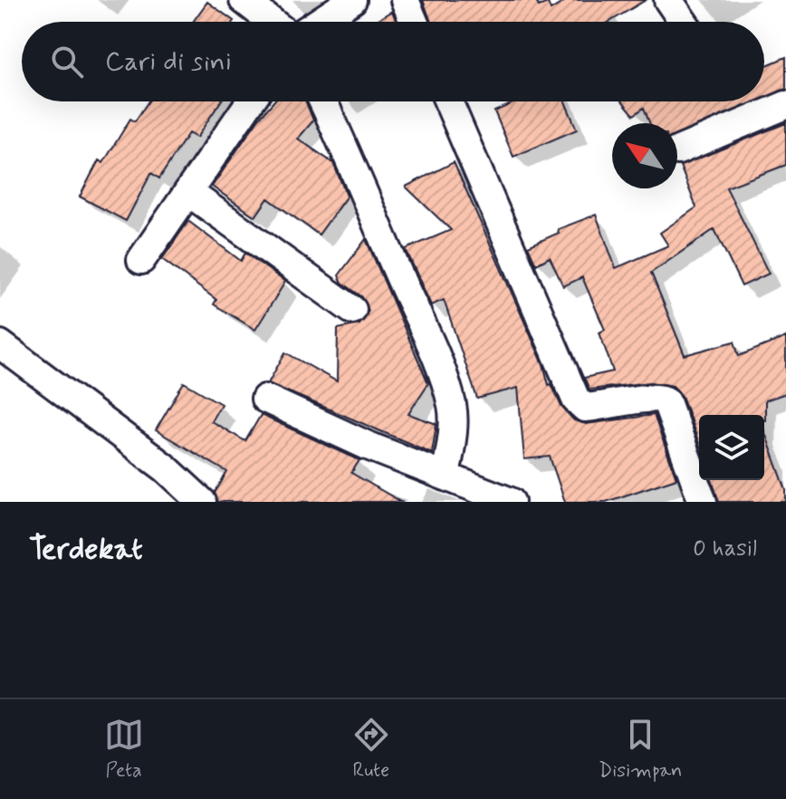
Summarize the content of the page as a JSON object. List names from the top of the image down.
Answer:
{
  "north": "top left",
  "page": {
    "search": "Cari di sini",
    "heading": ["Terdekat", "0 hasil"],
    "nav": ["Peta", "Rute", "Disimpan"]
  }
}
